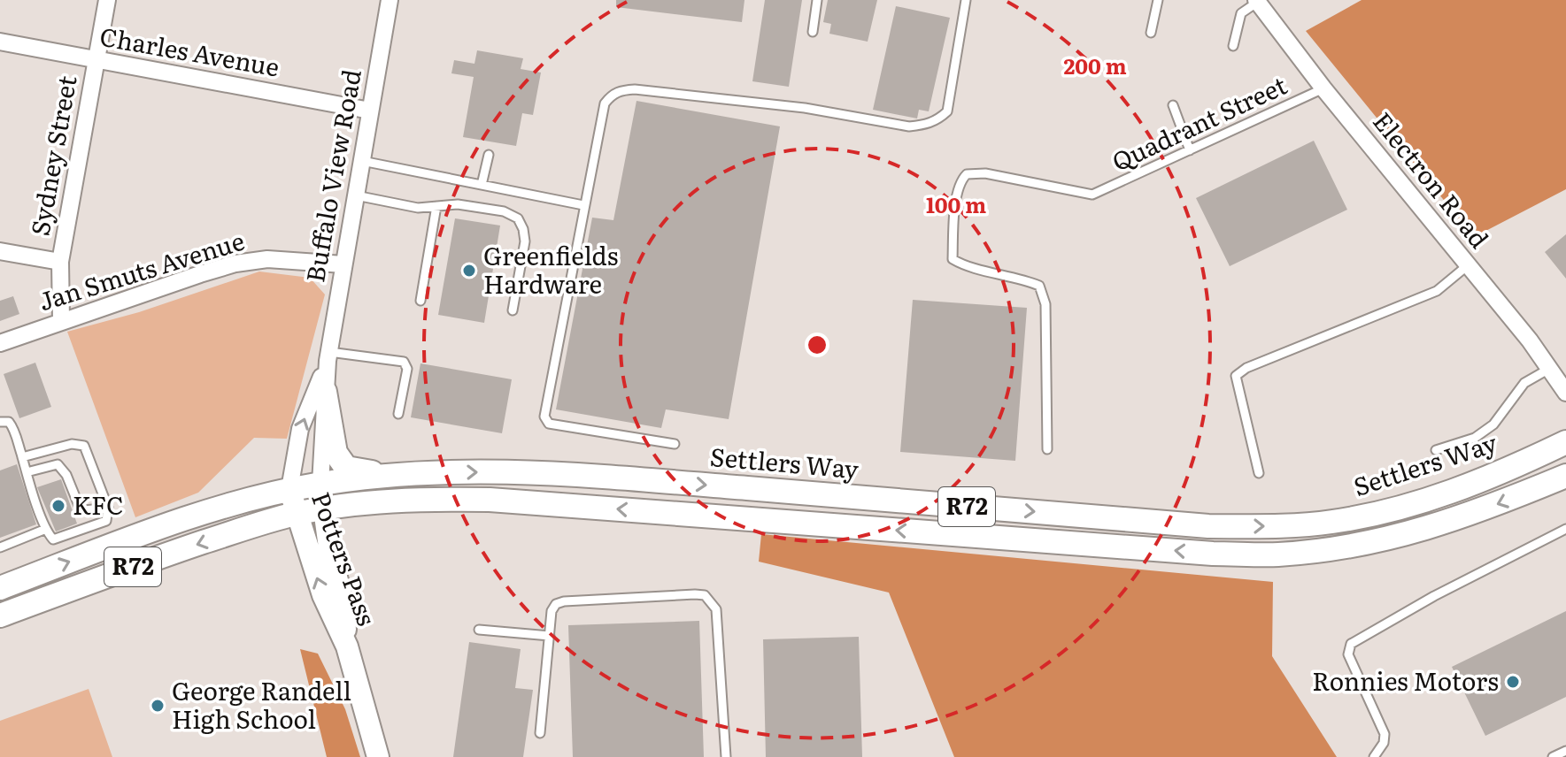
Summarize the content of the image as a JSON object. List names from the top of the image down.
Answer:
{
  "streets": {
    "main road": ["Settlers Way", "R72"],
    "street": [
      "Charles Avenue",
      "Sydney Street",
      "Buffalo View Road",
      "Electron Road",
      "Jan Smuts Avenue",
      "Potters Pass"
    ],
    "lane": ["Quadrant Street"]
  },
  "crossings": [
    ["Charles Avenue", "Sydney Street"],
    ["Charles Avenue", "Buffalo View Road"],
    ["Quadrant Street", "Electron Road"],
    ["Sydney Street", "Jan Smuts Avenue"],
    ["Buffalo View Road", "Jan Smuts Avenue"],
    ["Buffalo View Road", "Settlers Way"],
    ["Buffalo View Road", "Potters Pass"],
    ["Settlers Way", "Potters Pass"],
    ["R72", "Potters Pass"]
  ],
  "places": [
    "Greenfields Hardware",
    "KFC",
    "Ronnies Motors",
    "George Randell High School"
  ],
  "rings": ["200 m", "100 m"]
}
